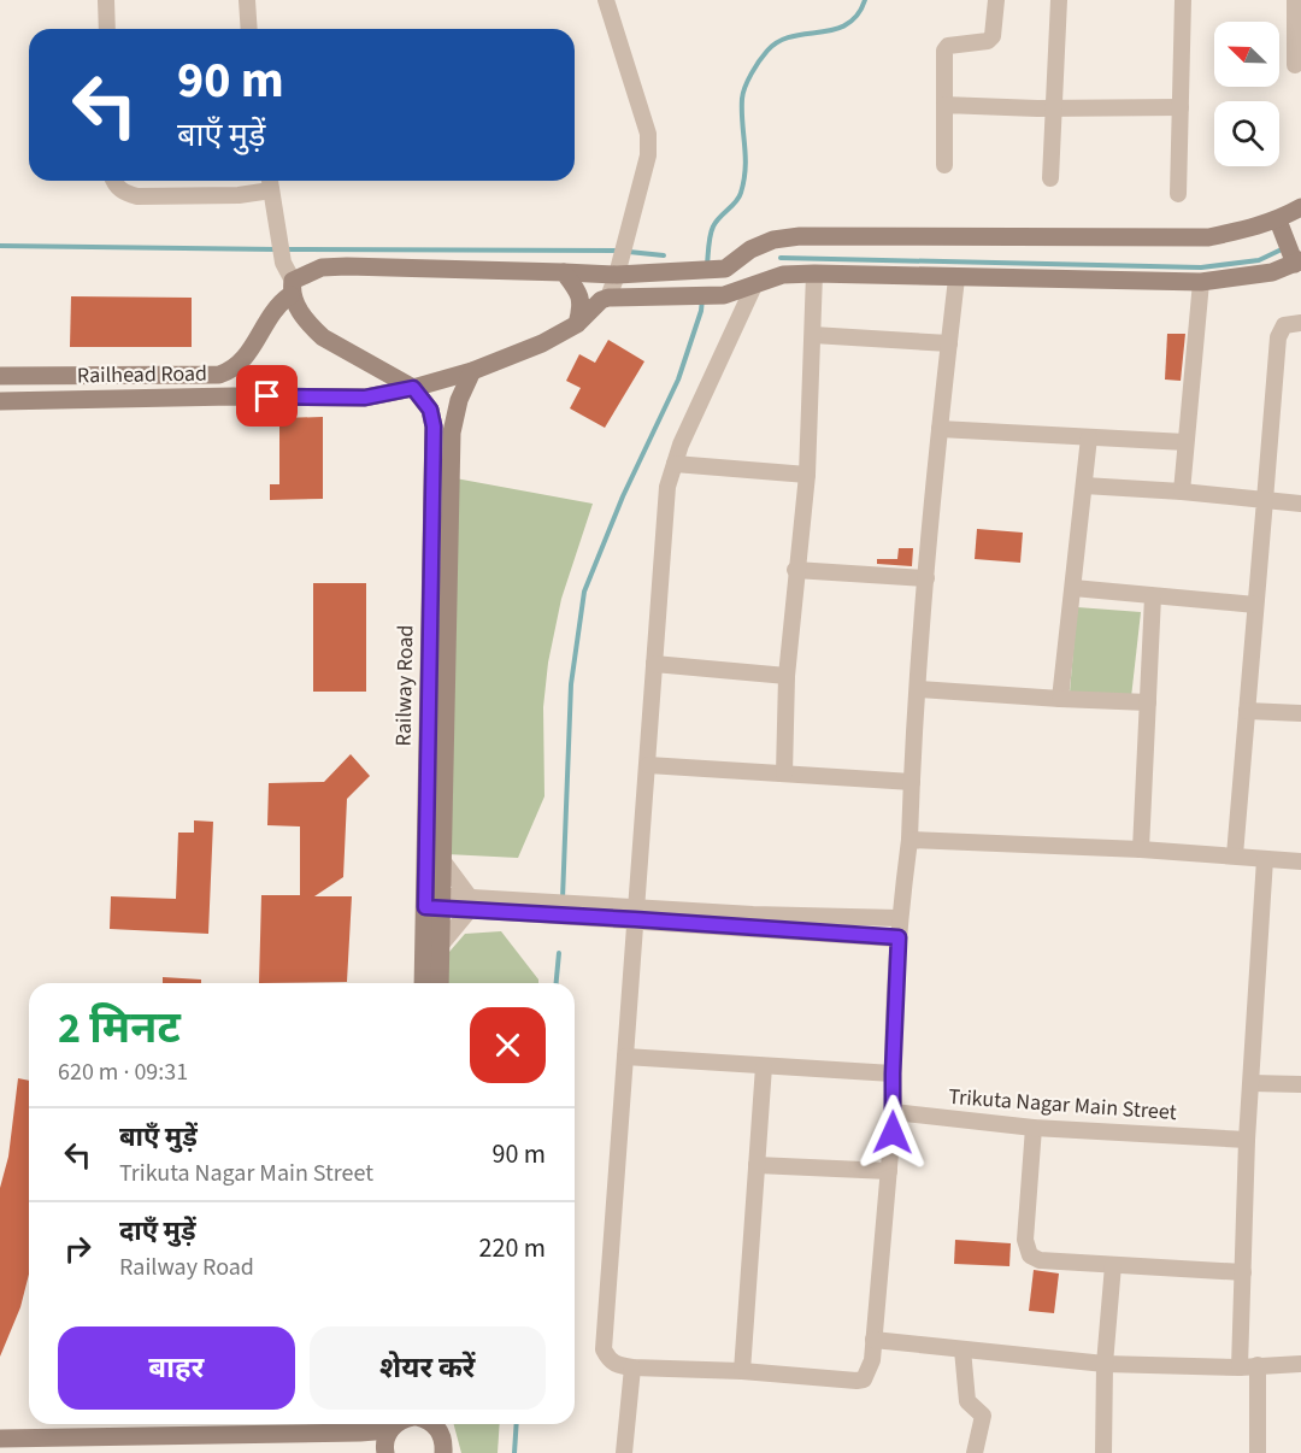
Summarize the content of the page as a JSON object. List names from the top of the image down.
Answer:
{
  "streets": {
    "main road": ["Railhead Road", "Railway Road"],
    "street": ["Trikuta Nagar Main Street"]
  },
  "crossings": [
    ["Railhead Road", "Railway Road"]
  ],
  "north": "top left",
  "page": {
    "turn": ["90 m", "बाएँ मुड़ें"],
    "heading": ["2 मिनट", "620 m · 09:31"],
    "list": [
      {
        "name": "बाएँ मुड़ें",
        "note": "Trikuta Nagar Main Street",
        "value": "90 m"
      },
      {
        "name": "दाएँ मुड़ें",
        "note": "Railway Road",
        "value": "220 m"
      }
    ],
    "buttons": ["बाहर", "शेयर करें"]
  }
}
